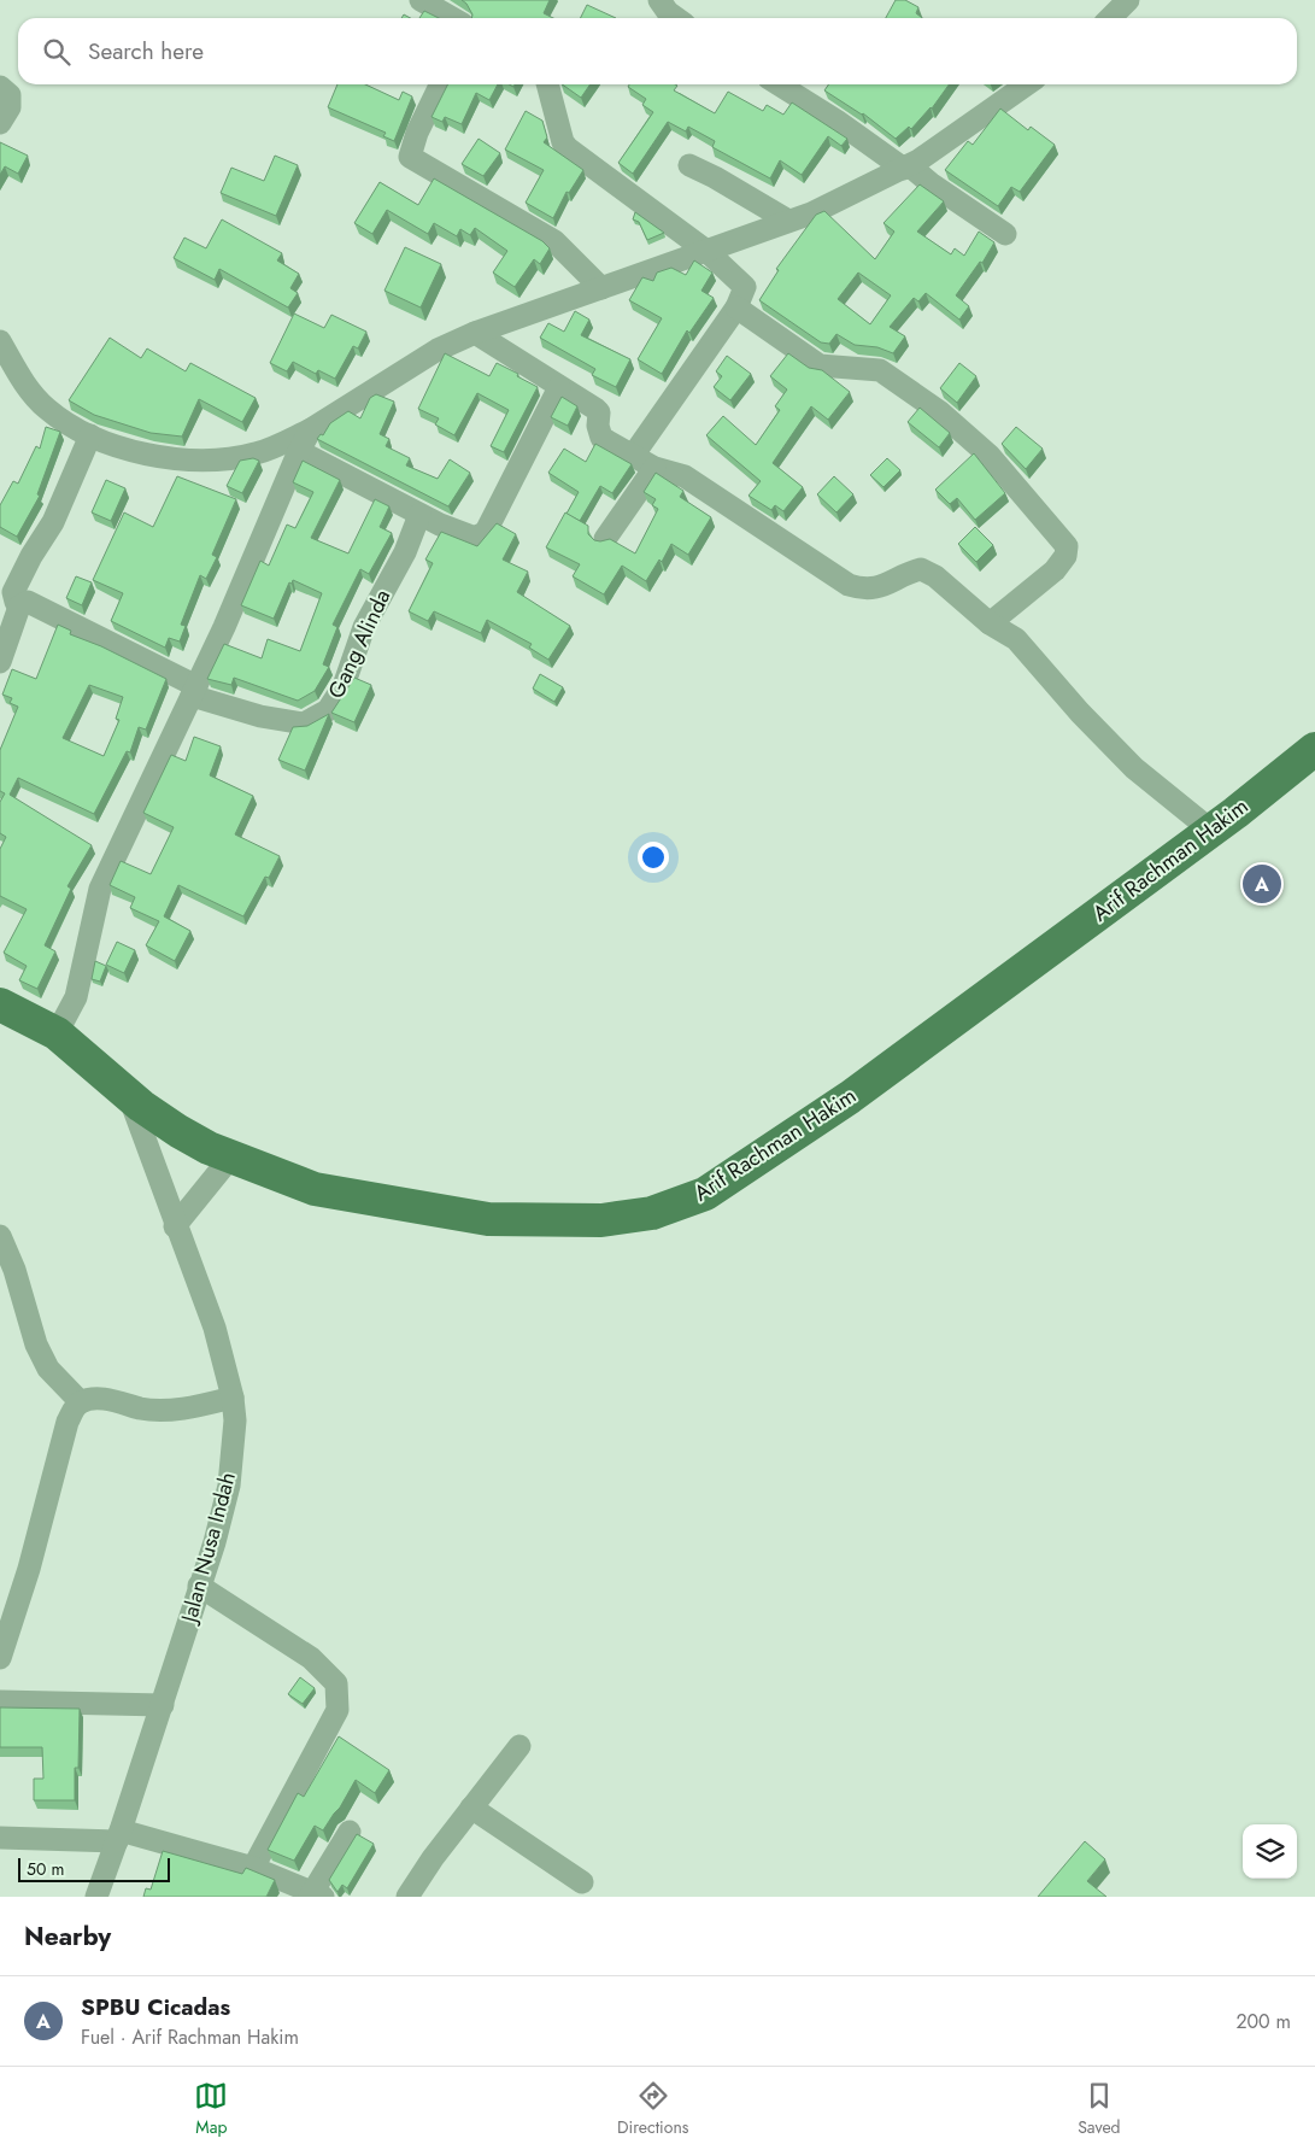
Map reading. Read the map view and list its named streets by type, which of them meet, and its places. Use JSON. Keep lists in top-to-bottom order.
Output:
{
  "streets": {
    "main road": ["Arif Rachman Hakim"],
    "street": ["Gang Alinda", "Jalan Nusa Indah"]
  },
  "crossings": [
    ["Arif Rachman Hakim", "Jalan Nusa Indah"]
  ],
  "scale_bar": "50 m",
  "page": {
    "search": "Search here",
    "pins": "A",
    "scale": "50 m",
    "heading": "Nearby",
    "list": [
      {
        "mark": "A",
        "name": "SPBU Cicadas",
        "note": "Fuel · Arif Rachman Hakim",
        "value": "200 m"
      }
    ],
    "nav": ["Map", "Directions", "Saved"]
  }
}
